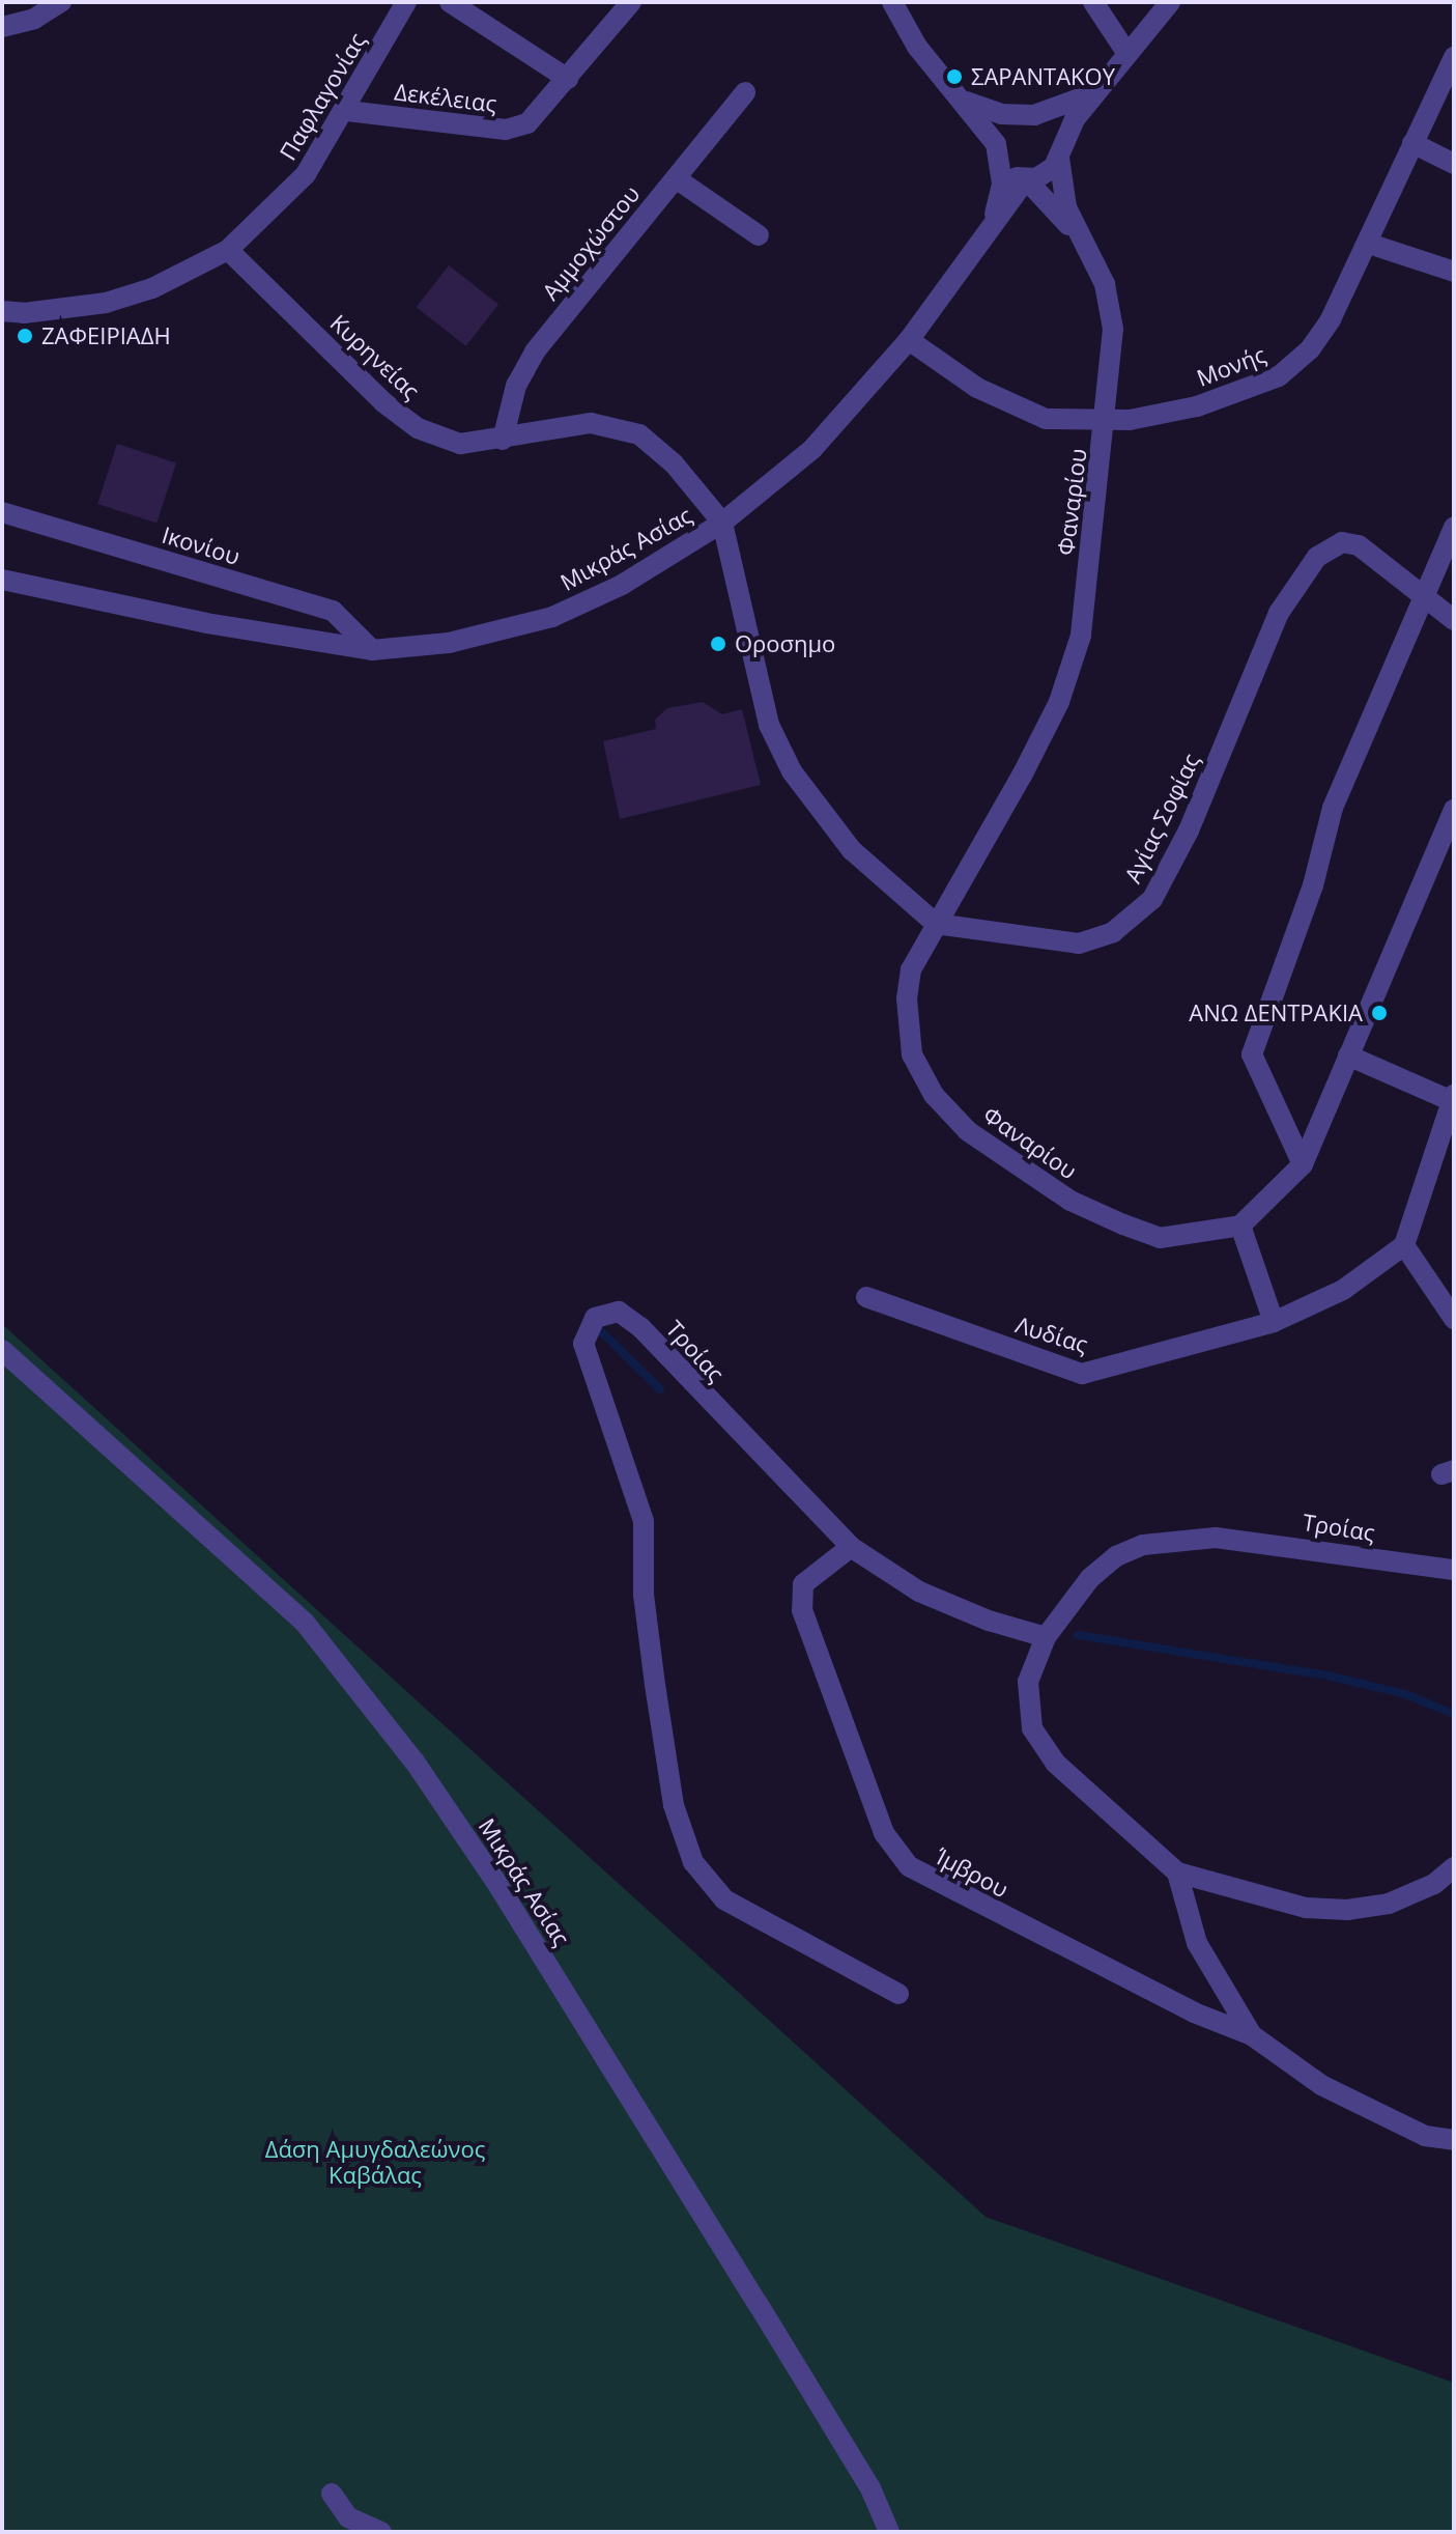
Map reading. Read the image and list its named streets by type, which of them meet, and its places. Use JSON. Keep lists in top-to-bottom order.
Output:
{
  "streets": {
    "street": [
      "Παφλαγονίας",
      "Δεκέλειας",
      "Αμμοχώστου",
      "Κυρηνείας",
      "Μονής",
      "Φαναρίου",
      "Ικονίου",
      "Μικράς Ασίας",
      "Αγίας Σοφίας",
      "Λυδίας",
      "Τροίας",
      "Ίμβρου"
    ]
  },
  "crossings": [
    ["Παφλαγονίας", "Δεκέλειας"],
    ["Παφλαγονίας", "Κυρηνείας"],
    ["Αμμοχώστου", "Κυρηνείας"],
    ["Κυρηνείας", "Μικράς Ασίας"],
    ["Μονής", "Φαναρίου"],
    ["Μονής", "Μικράς Ασίας"],
    ["Φαναρίου", "Αγίας Σοφίας"],
    ["Ικονίου", "Μικράς Ασίας"],
    ["Τροίας", "Ίμβρου"]
  ],
  "parks": ["Δάση Αμυγδαλεώνος Καβάλας"],
  "places": [
    "ΣΑΡΑΝΤΑΚΟΥ",
    "ΖΑΦΕΙΡΙΑΔΗ",
    "Οροσημο",
    "ΑΝΩ ΔΕΝΤΡΑΚΙΑ"
  ]
}
